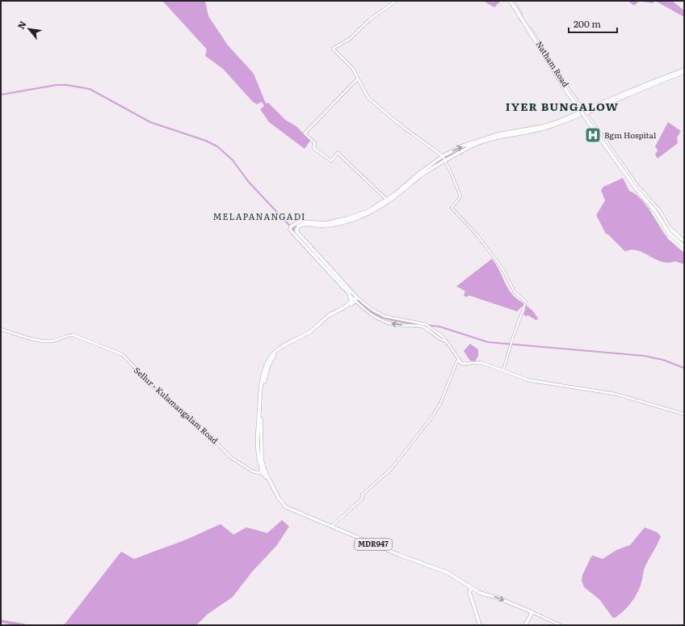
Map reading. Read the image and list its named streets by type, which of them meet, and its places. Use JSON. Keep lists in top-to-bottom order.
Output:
{
  "streets": {
    "main road": ["Natham Road", "Sellur - Kulamangalam Road", "MDR947"]
  },
  "crossings": [
    ["Sellur - Kulamangalam Road", "MDR947"]
  ],
  "districts": ["IYER BUNGALOW", "MELAPANANGADI"],
  "places": {
    "hospital": ["Bgm Hospital"]
  },
  "scale_bar": "200 m",
  "north": "top left"
}
